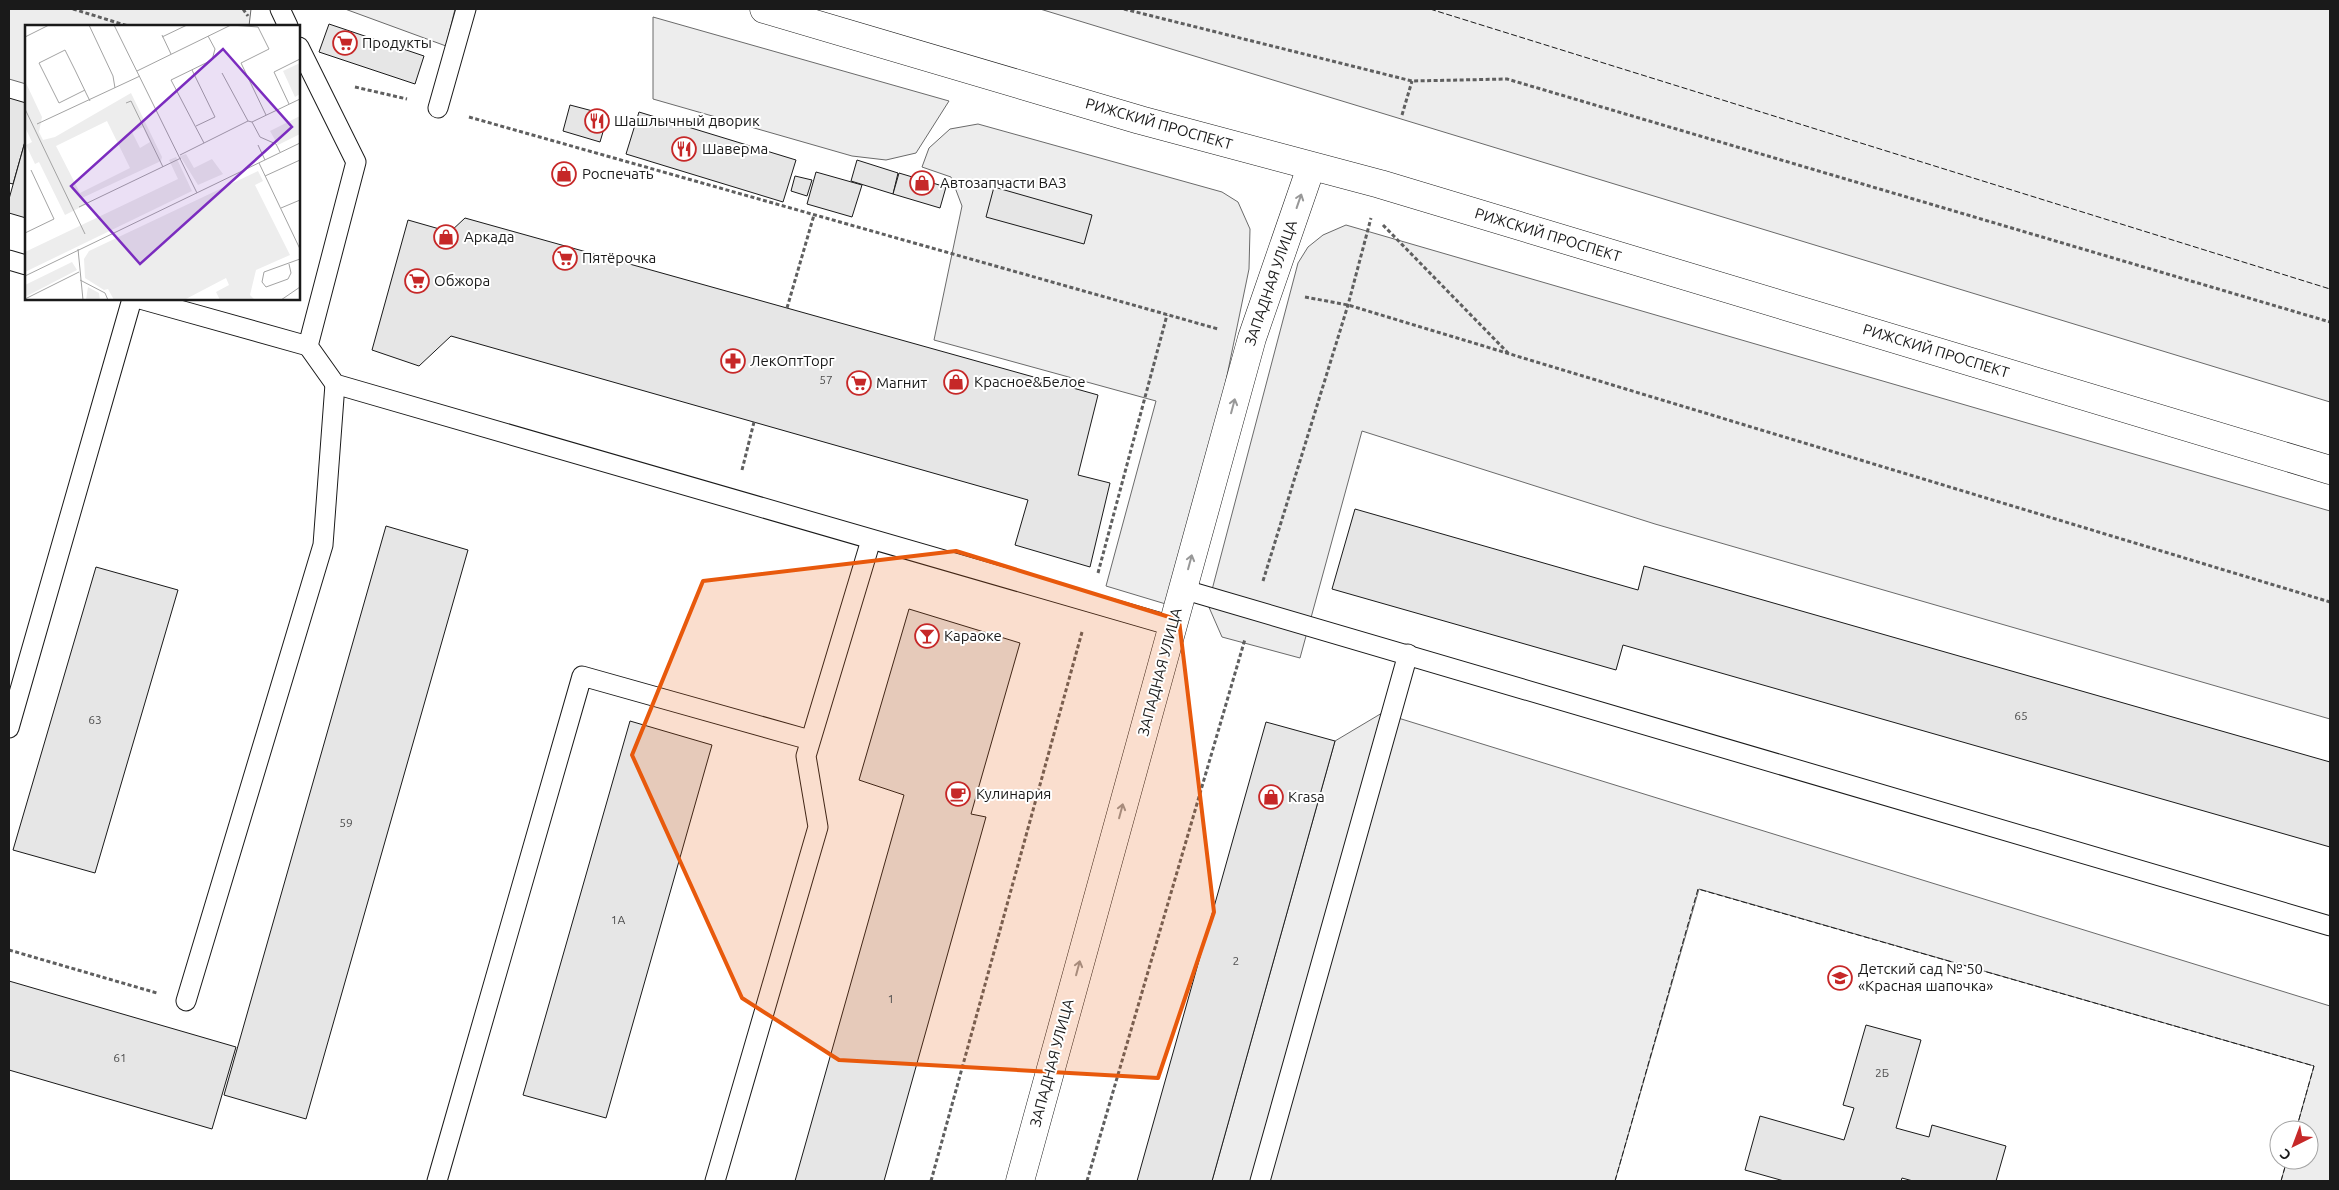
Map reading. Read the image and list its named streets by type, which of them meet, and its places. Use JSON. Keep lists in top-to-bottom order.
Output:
{
  "streets": {
    "main road": ["РИЖСКИЙ ПРОСПЕКТ", "ЗАПАДНАЯ УЛИЦА"]
  },
  "crossings": [
    ["РИЖСКИЙ ПРОСПЕКТ", "ЗАПАДНАЯ УЛИЦА"]
  ],
  "one_way": ["ЗАПАДНАЯ УЛИЦА"],
  "places": {
    "supermarket": [
      "Продукты",
      "Пятёрочка",
      "Обжора",
      "Магнит"
    ],
    "restaurant": ["Шашлычный дворик", "Шаверма"],
    "shop": [
      "Роспечать",
      "Автозапчасти ВАЗ",
      "Аркада",
      "Красное&Белое",
      "Krasa"
    ],
    "pharmacy": ["ЛекОптТорг"],
    "bar": ["Караоке"],
    "cafe": ["Кулинария"],
    "school or university": ["Детский сад № 50 «Красная шапочка»"]
  },
  "house_numbers": [
    "57",
    "65",
    "63",
    "59",
    "1А",
    "2",
    "1",
    "61",
    "2Б"
  ],
  "north": "bottom left"
}
